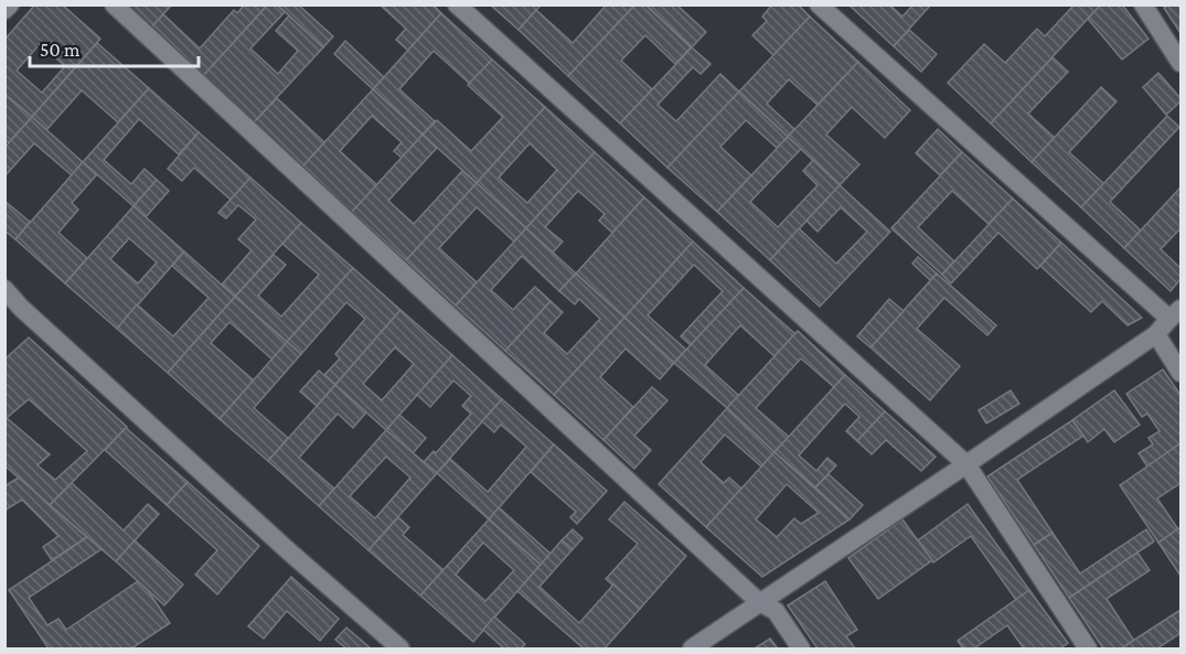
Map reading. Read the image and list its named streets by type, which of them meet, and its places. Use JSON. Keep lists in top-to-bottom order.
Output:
{
  "scale_bar": "50 m"
}
